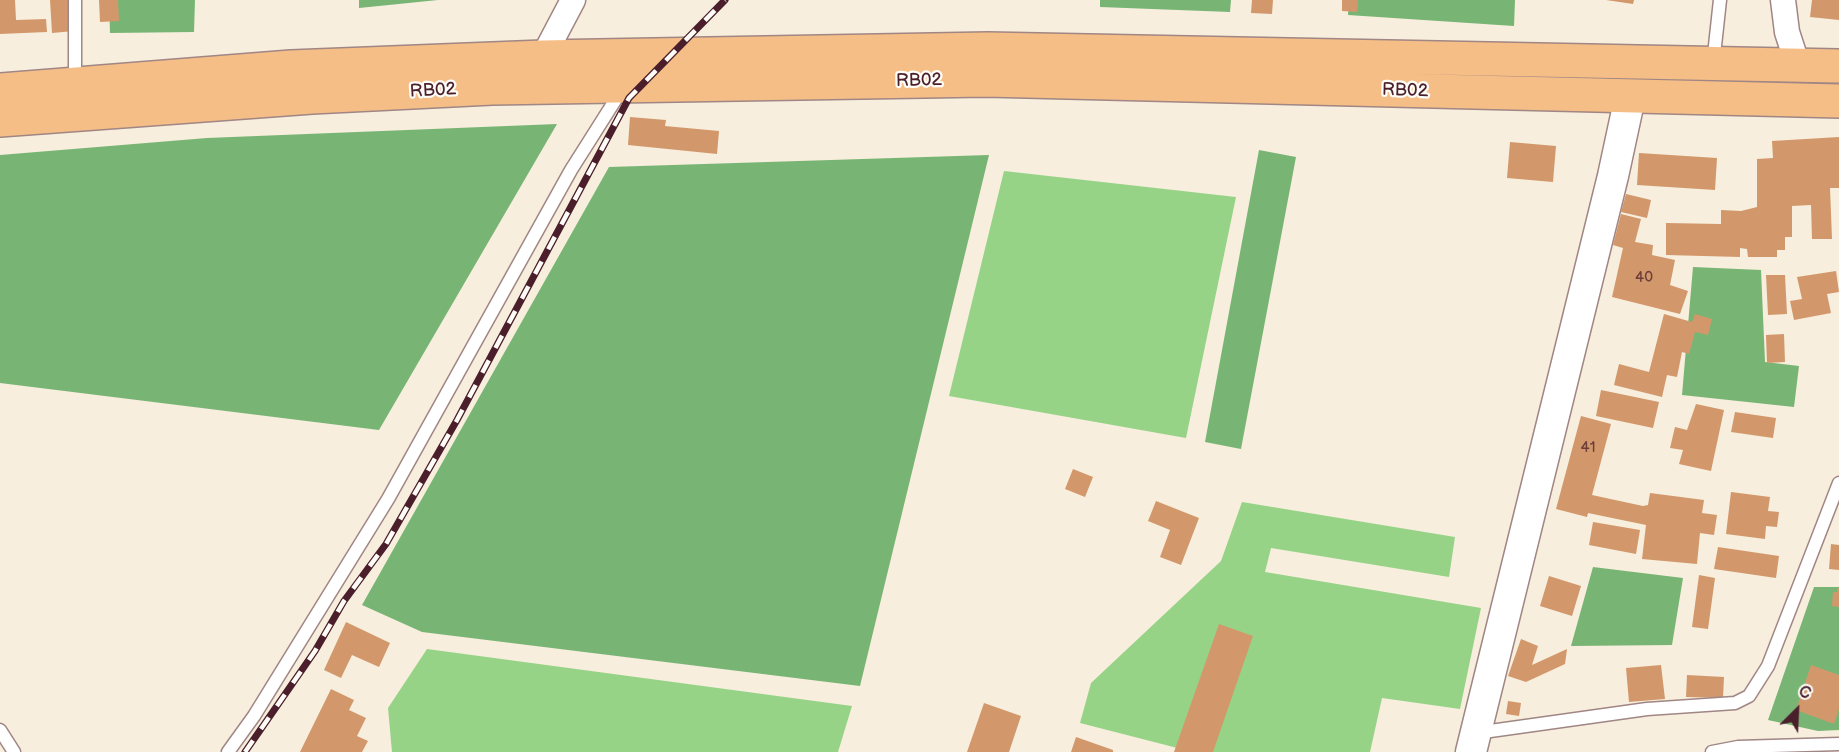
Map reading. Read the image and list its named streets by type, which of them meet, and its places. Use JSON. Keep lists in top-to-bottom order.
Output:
{
  "streets": {
    "highway": ["RB02"]
  },
  "house_numbers": ["40", "41"],
  "north": "top right"
}
